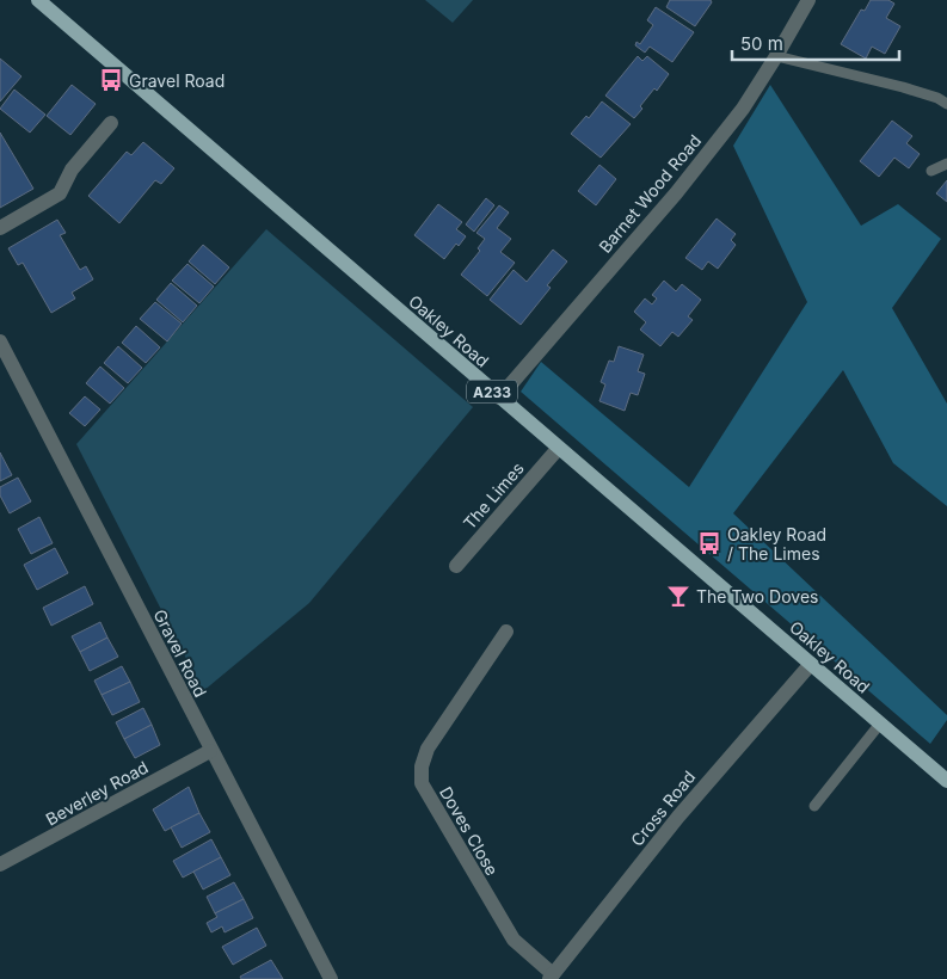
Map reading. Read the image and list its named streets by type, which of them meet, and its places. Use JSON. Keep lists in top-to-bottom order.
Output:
{
  "streets": {
    "main road": ["Oakley Road", "A233"],
    "street": [
      "Barnet Wood Road",
      "The Limes",
      "Gravel Road",
      "Beverley Road",
      "Cross Road",
      "Doves Close"
    ]
  },
  "crossings": [
    ["Barnet Wood Road", "Oakley Road"],
    ["Oakley Road", "The Limes"],
    ["Oakley Road", "Cross Road"],
    ["Gravel Road", "Beverley Road"],
    ["Cross Road", "Doves Close"]
  ],
  "places": {
    "bus stop": ["Gravel Road", "Oakley Road / The Limes"],
    "bar": ["The Two Doves"]
  },
  "scale_bar": "50 m"
}
